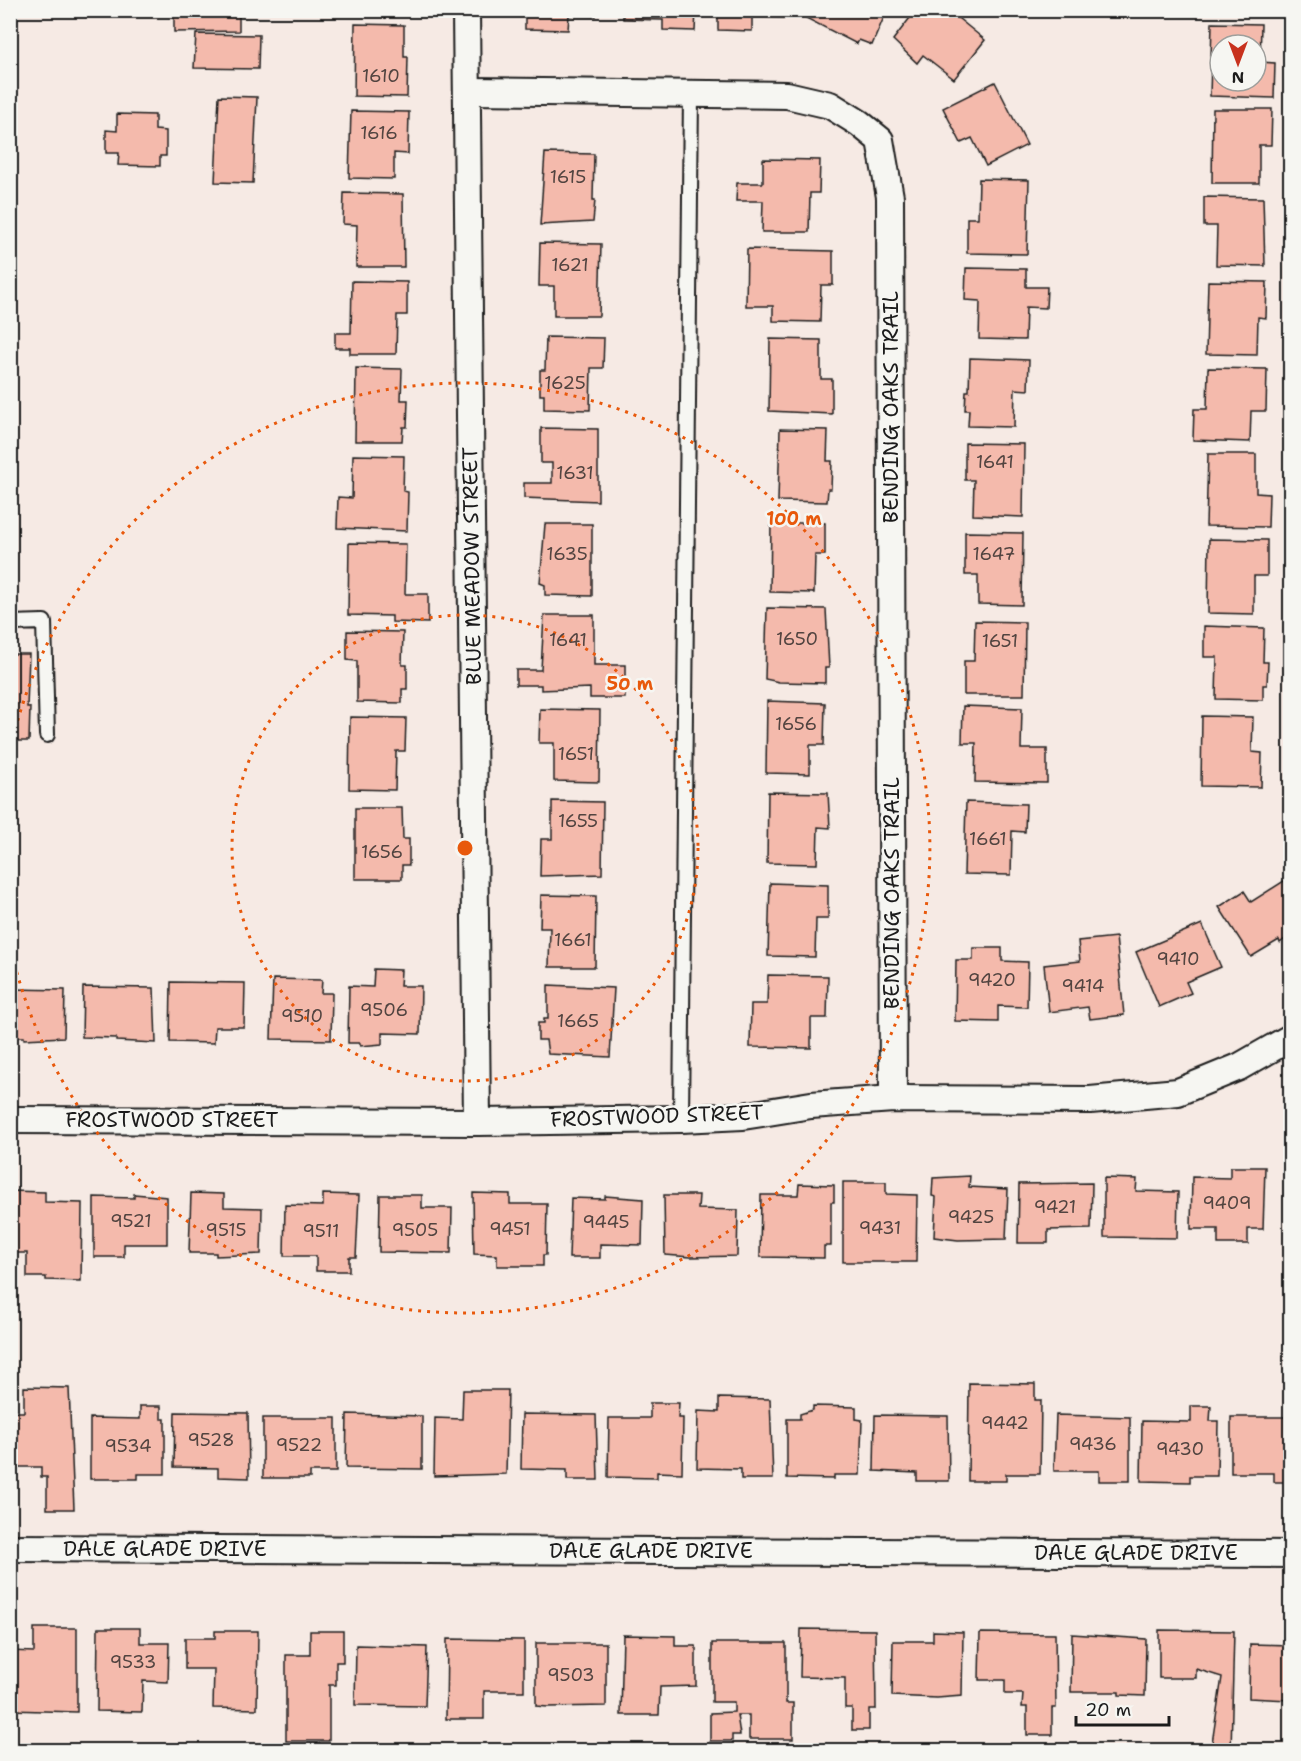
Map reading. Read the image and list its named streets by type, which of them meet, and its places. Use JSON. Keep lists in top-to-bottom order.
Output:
{
  "streets": {
    "street": [
      "BENDING OAKS TRAIL",
      "BLUE MEADOW STREET",
      "FROSTWOOD STREET",
      "DALE GLADE DRIVE"
    ]
  },
  "crossings": [
    ["BENDING OAKS TRAIL", "BLUE MEADOW STREET"],
    ["BENDING OAKS TRAIL", "FROSTWOOD STREET"],
    ["BLUE MEADOW STREET", "FROSTWOOD STREET"]
  ],
  "house_numbers": [
    "1610",
    "1616",
    "1615",
    "1621",
    "1625",
    "1641",
    "1631",
    "1635",
    "1647",
    "1650",
    "1641",
    "1651",
    "1656",
    "1651",
    "1655",
    "1661",
    "1656",
    "1661",
    "9410",
    "9420",
    "9414",
    "9506",
    "9510",
    "1665",
    "9409",
    "9421",
    "9425",
    "9521",
    "9445",
    "9431",
    "9451",
    "9515",
    "9505",
    "9511",
    "9442",
    "9528",
    "9436",
    "9522",
    "9534",
    "9430",
    "9533",
    "9503"
  ],
  "scale_bar": "20 m",
  "north": "bottom",
  "rings": ["100 m", "50 m"]
}
